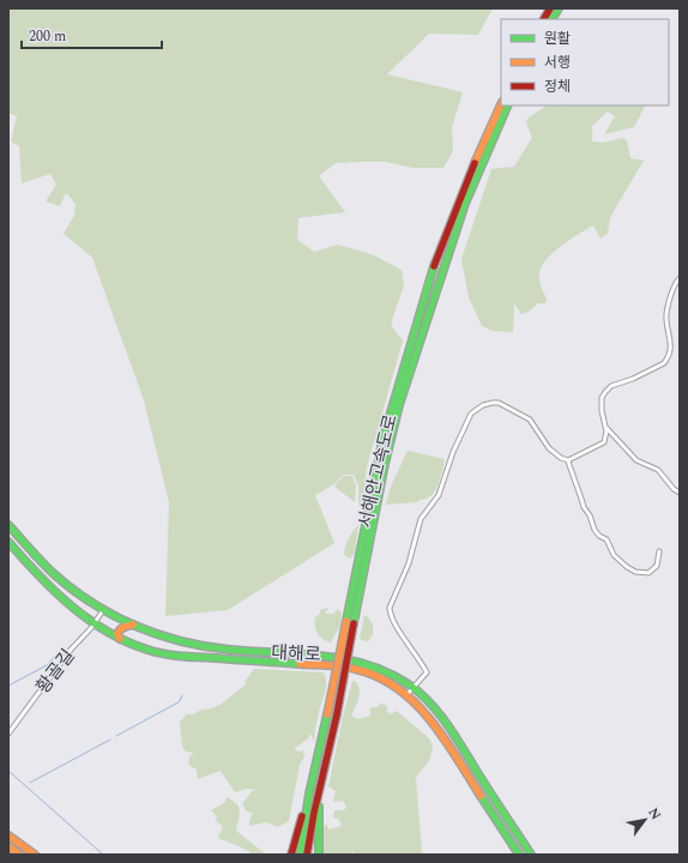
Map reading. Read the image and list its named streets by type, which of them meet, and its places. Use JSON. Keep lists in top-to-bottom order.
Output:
{
  "streets": {
    "highway": ["서해안고속도로", "대해로"],
    "street": ["황골길"]
  },
  "crossings": [
    ["대해로", "황골길"]
  ],
  "legend": ["원활", "서행", "정체"],
  "scale_bar": "200 m",
  "north": "top right"
}
